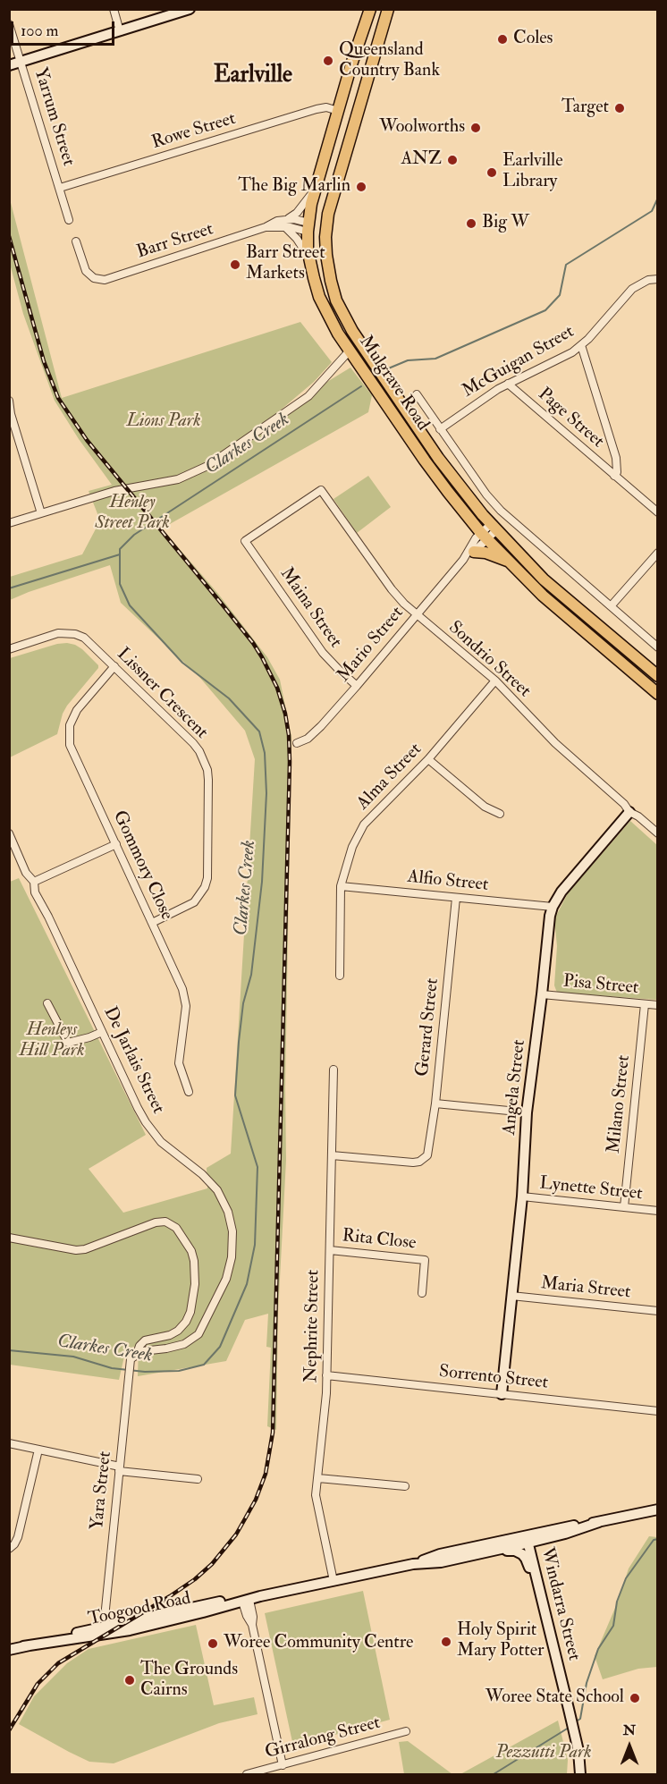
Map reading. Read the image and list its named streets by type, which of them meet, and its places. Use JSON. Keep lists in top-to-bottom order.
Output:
{
  "streets": {
    "main road": ["Mulgrave Road"],
    "street": [
      "Yarrum Street",
      "Rowe Street",
      "Barr Street",
      "McGuigan Street",
      "Page Street",
      "Maina Street",
      "Mario Street",
      "Sondrio Street",
      "Lissner Crescent",
      "Alma Street",
      "Gommory Close",
      "Alfio Street",
      "Pisa Street",
      "Gerard Street",
      "De Jarlais Street",
      "Angela Street",
      "Milano Street",
      "Lynette Street",
      "Rita Close",
      "Maria Street",
      "Nephrite Street",
      "Sorrento Street",
      "Yara Street",
      "Windarra Street",
      "Toogood Road",
      "Girralong Street"
    ]
  },
  "crossings": [
    ["Yarrum Street", "Rowe Street"],
    ["Rowe Street", "Mulgrave Road"],
    ["Barr Street", "Mulgrave Road"],
    ["McGuigan Street", "Mulgrave Road"],
    ["McGuigan Street", "Page Street"],
    ["Mulgrave Road", "Mario Street"],
    ["Maina Street", "Mario Street"],
    ["Maina Street", "Sondrio Street"],
    ["Mario Street", "Sondrio Street"],
    ["Sondrio Street", "Alma Street"],
    ["Sondrio Street", "Angela Street"],
    ["Lissner Crescent", "Gommory Close"],
    ["Alma Street", "Alfio Street"],
    ["Alfio Street", "Gerard Street"],
    ["Alfio Street", "Angela Street"],
    ["Pisa Street", "Angela Street"],
    ["Pisa Street", "Milano Street"],
    ["Gerard Street", "Nephrite Street"],
    ["De Jarlais Street", "Yara Street"],
    ["Angela Street", "Lynette Street"],
    ["Angela Street", "Maria Street"],
    ["Angela Street", "Sorrento Street"],
    ["Milano Street", "Lynette Street"],
    ["Rita Close", "Nephrite Street"],
    ["Nephrite Street", "Sorrento Street"],
    ["Nephrite Street", "Toogood Road"],
    ["Yara Street", "Toogood Road"],
    ["Windarra Street", "Toogood Road"]
  ],
  "districts": ["Earlville"],
  "water": ["Clarkes Creek"],
  "parks": [
    "Lions Park",
    "Henley Street Park",
    "Henleys Hill Park",
    "Pezzutti Park"
  ],
  "places": [
    "Coles",
    "Queensland Country Bank",
    "Target",
    "Woolworths",
    "ANZ",
    "Earlville Library",
    "The Big Marlin",
    "Big W",
    "Barr Street Markets",
    "Holy Spirit Mary Potter",
    "Woree Community Centre",
    "The Grounds Cairns",
    "Woree State School"
  ],
  "scale_bar": "100 m",
  "north": "top"
}
